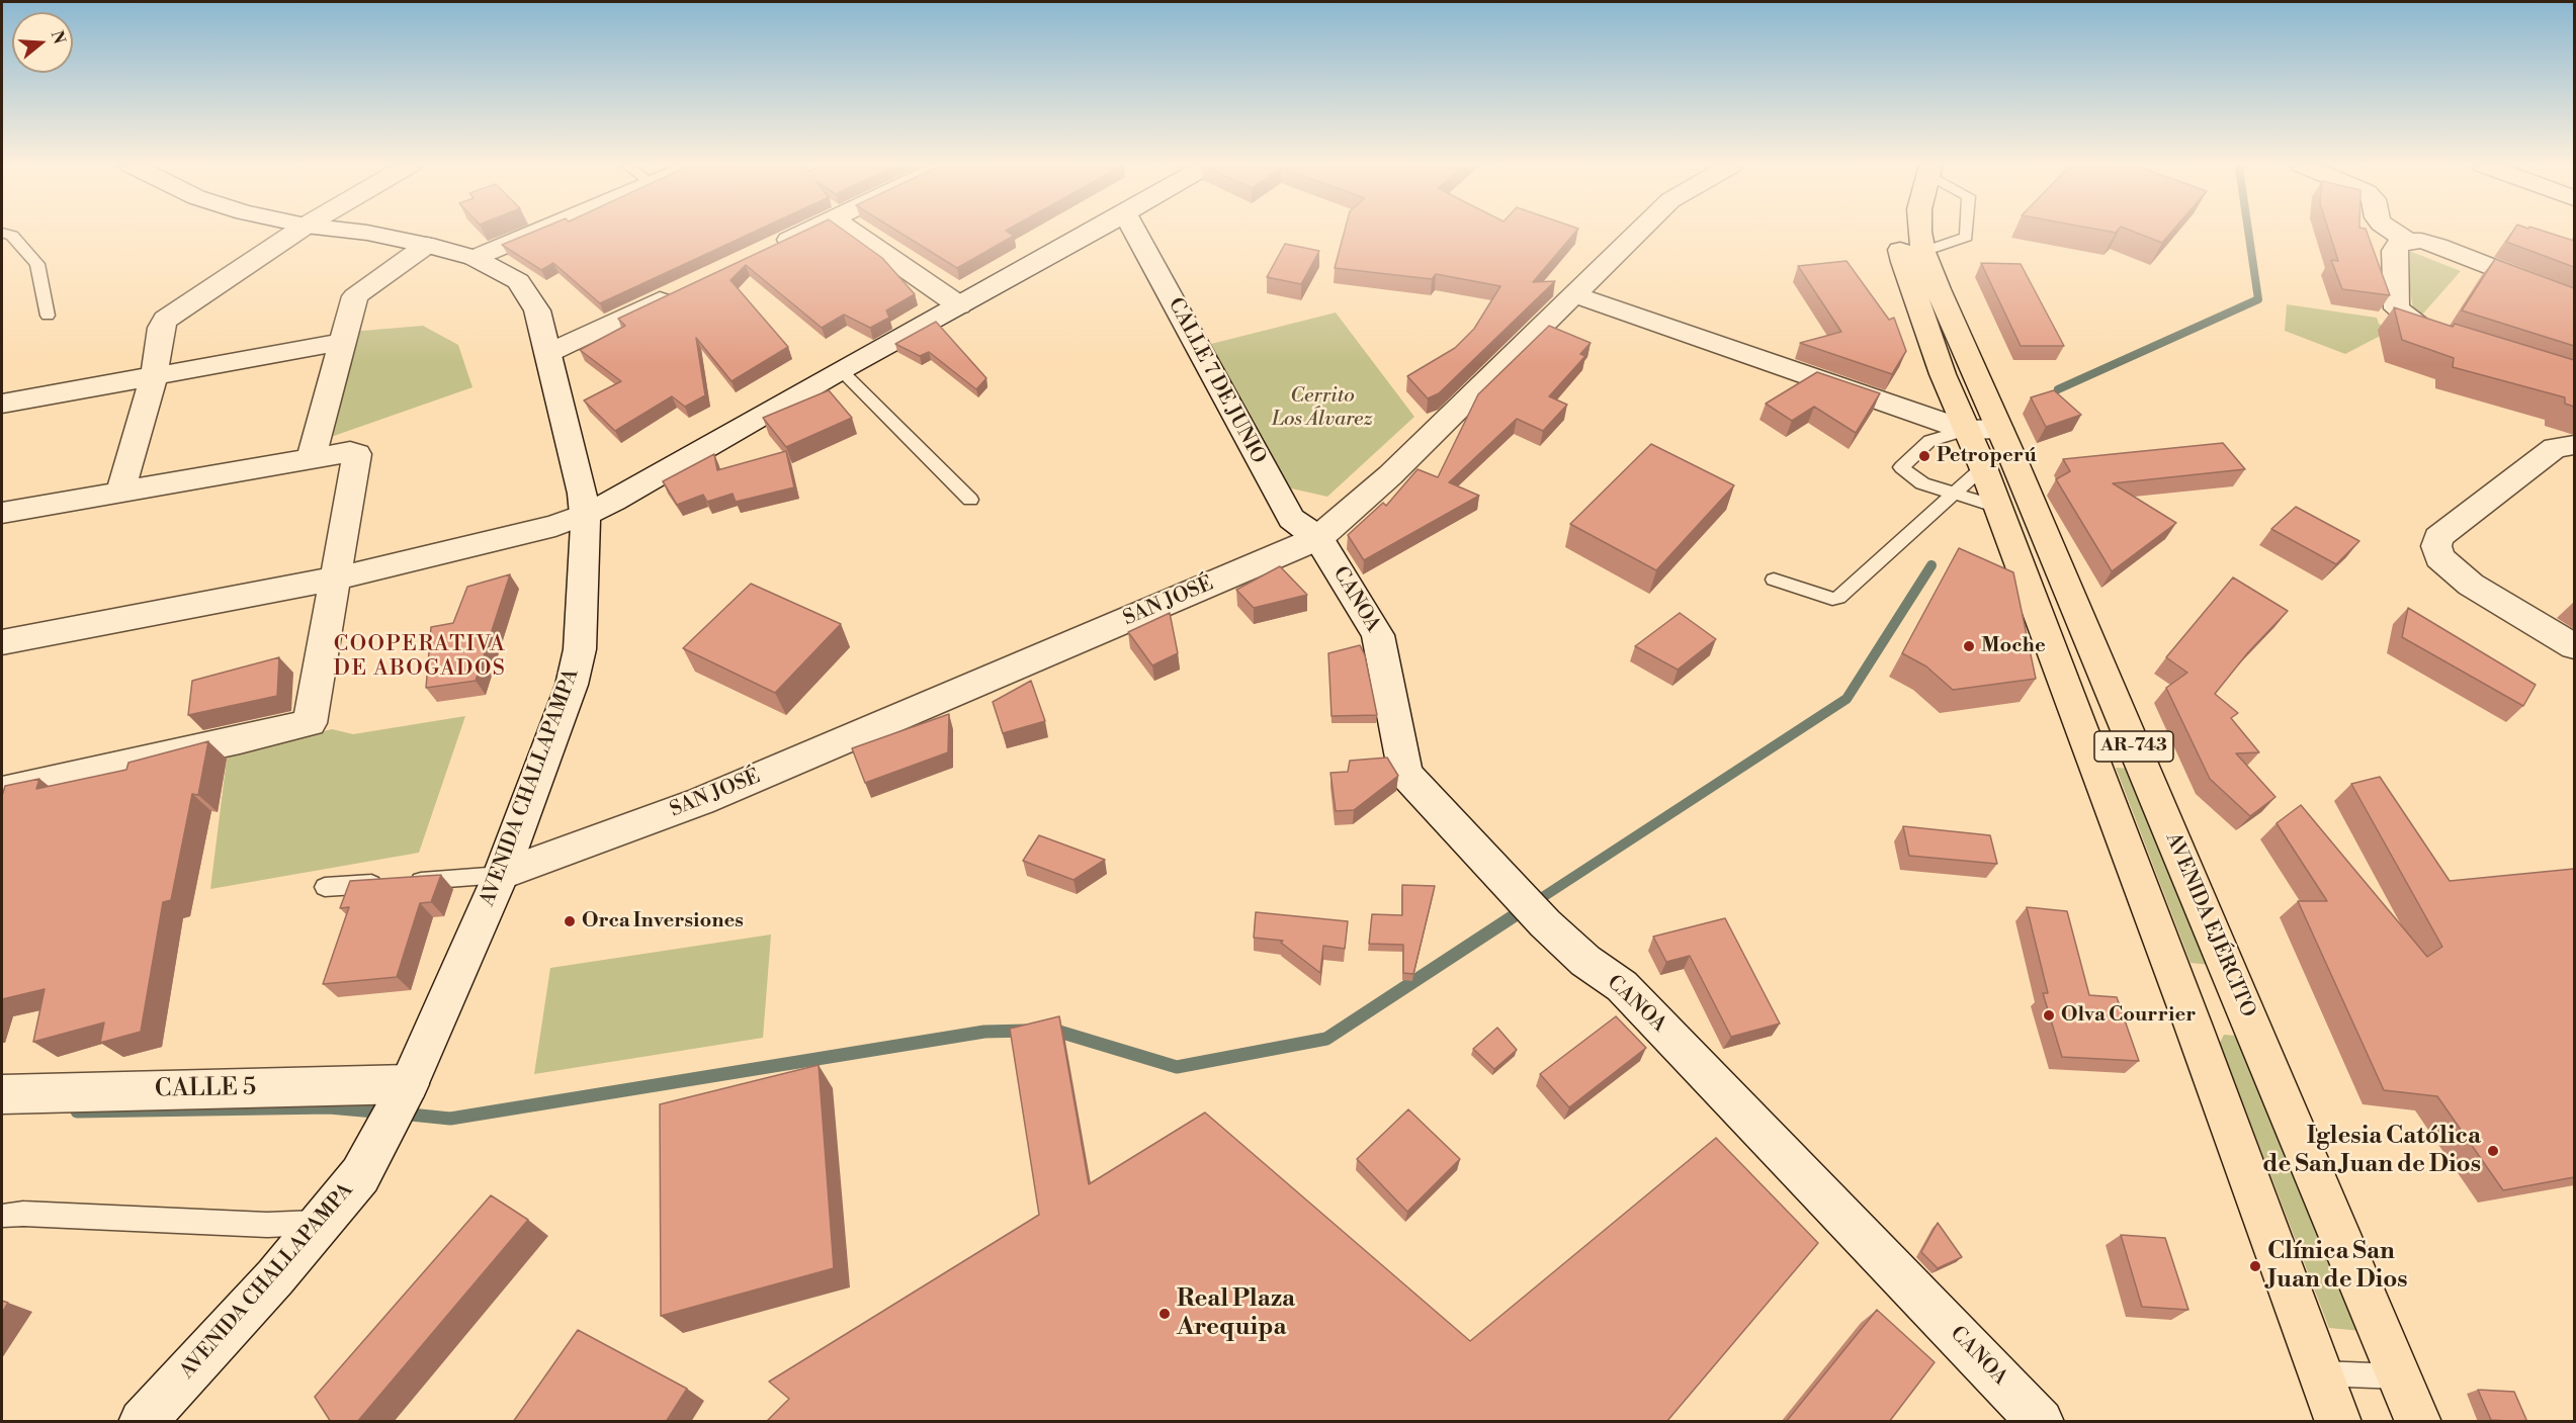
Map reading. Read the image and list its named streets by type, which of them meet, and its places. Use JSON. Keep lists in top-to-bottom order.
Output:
{
  "streets": {
    "main road": ["AR-743", "AVENIDA EJÉRCITO"],
    "street": [
      "CALLE 7 DE JUNIO",
      "CANOA",
      "SAN JOSÉ",
      "AVENIDA CHALLAPAMPA",
      "CALLE 5"
    ]
  },
  "crossings": [
    ["CALLE 7 DE JUNIO", "CANOA"],
    ["CALLE 7 DE JUNIO", "SAN JOSÉ"],
    ["CANOA", "SAN JOSÉ"],
    ["SAN JOSÉ", "AVENIDA CHALLAPAMPA"],
    ["AR-743", "AVENIDA EJÉRCITO"],
    ["AVENIDA CHALLAPAMPA", "CALLE 5"]
  ],
  "districts": ["COOPERATIVA DE ABOGADOS"],
  "parks": ["Cerrito Los Álvarez"],
  "places": [
    "Petroperú",
    "Moche",
    "Orca Inversiones",
    "Olva Courrier",
    "Iglesia Católica de San Juan de Dios",
    "Clínica San Juan de Dios",
    "Real Plaza Arequipa"
  ],
  "north": "right"
}
